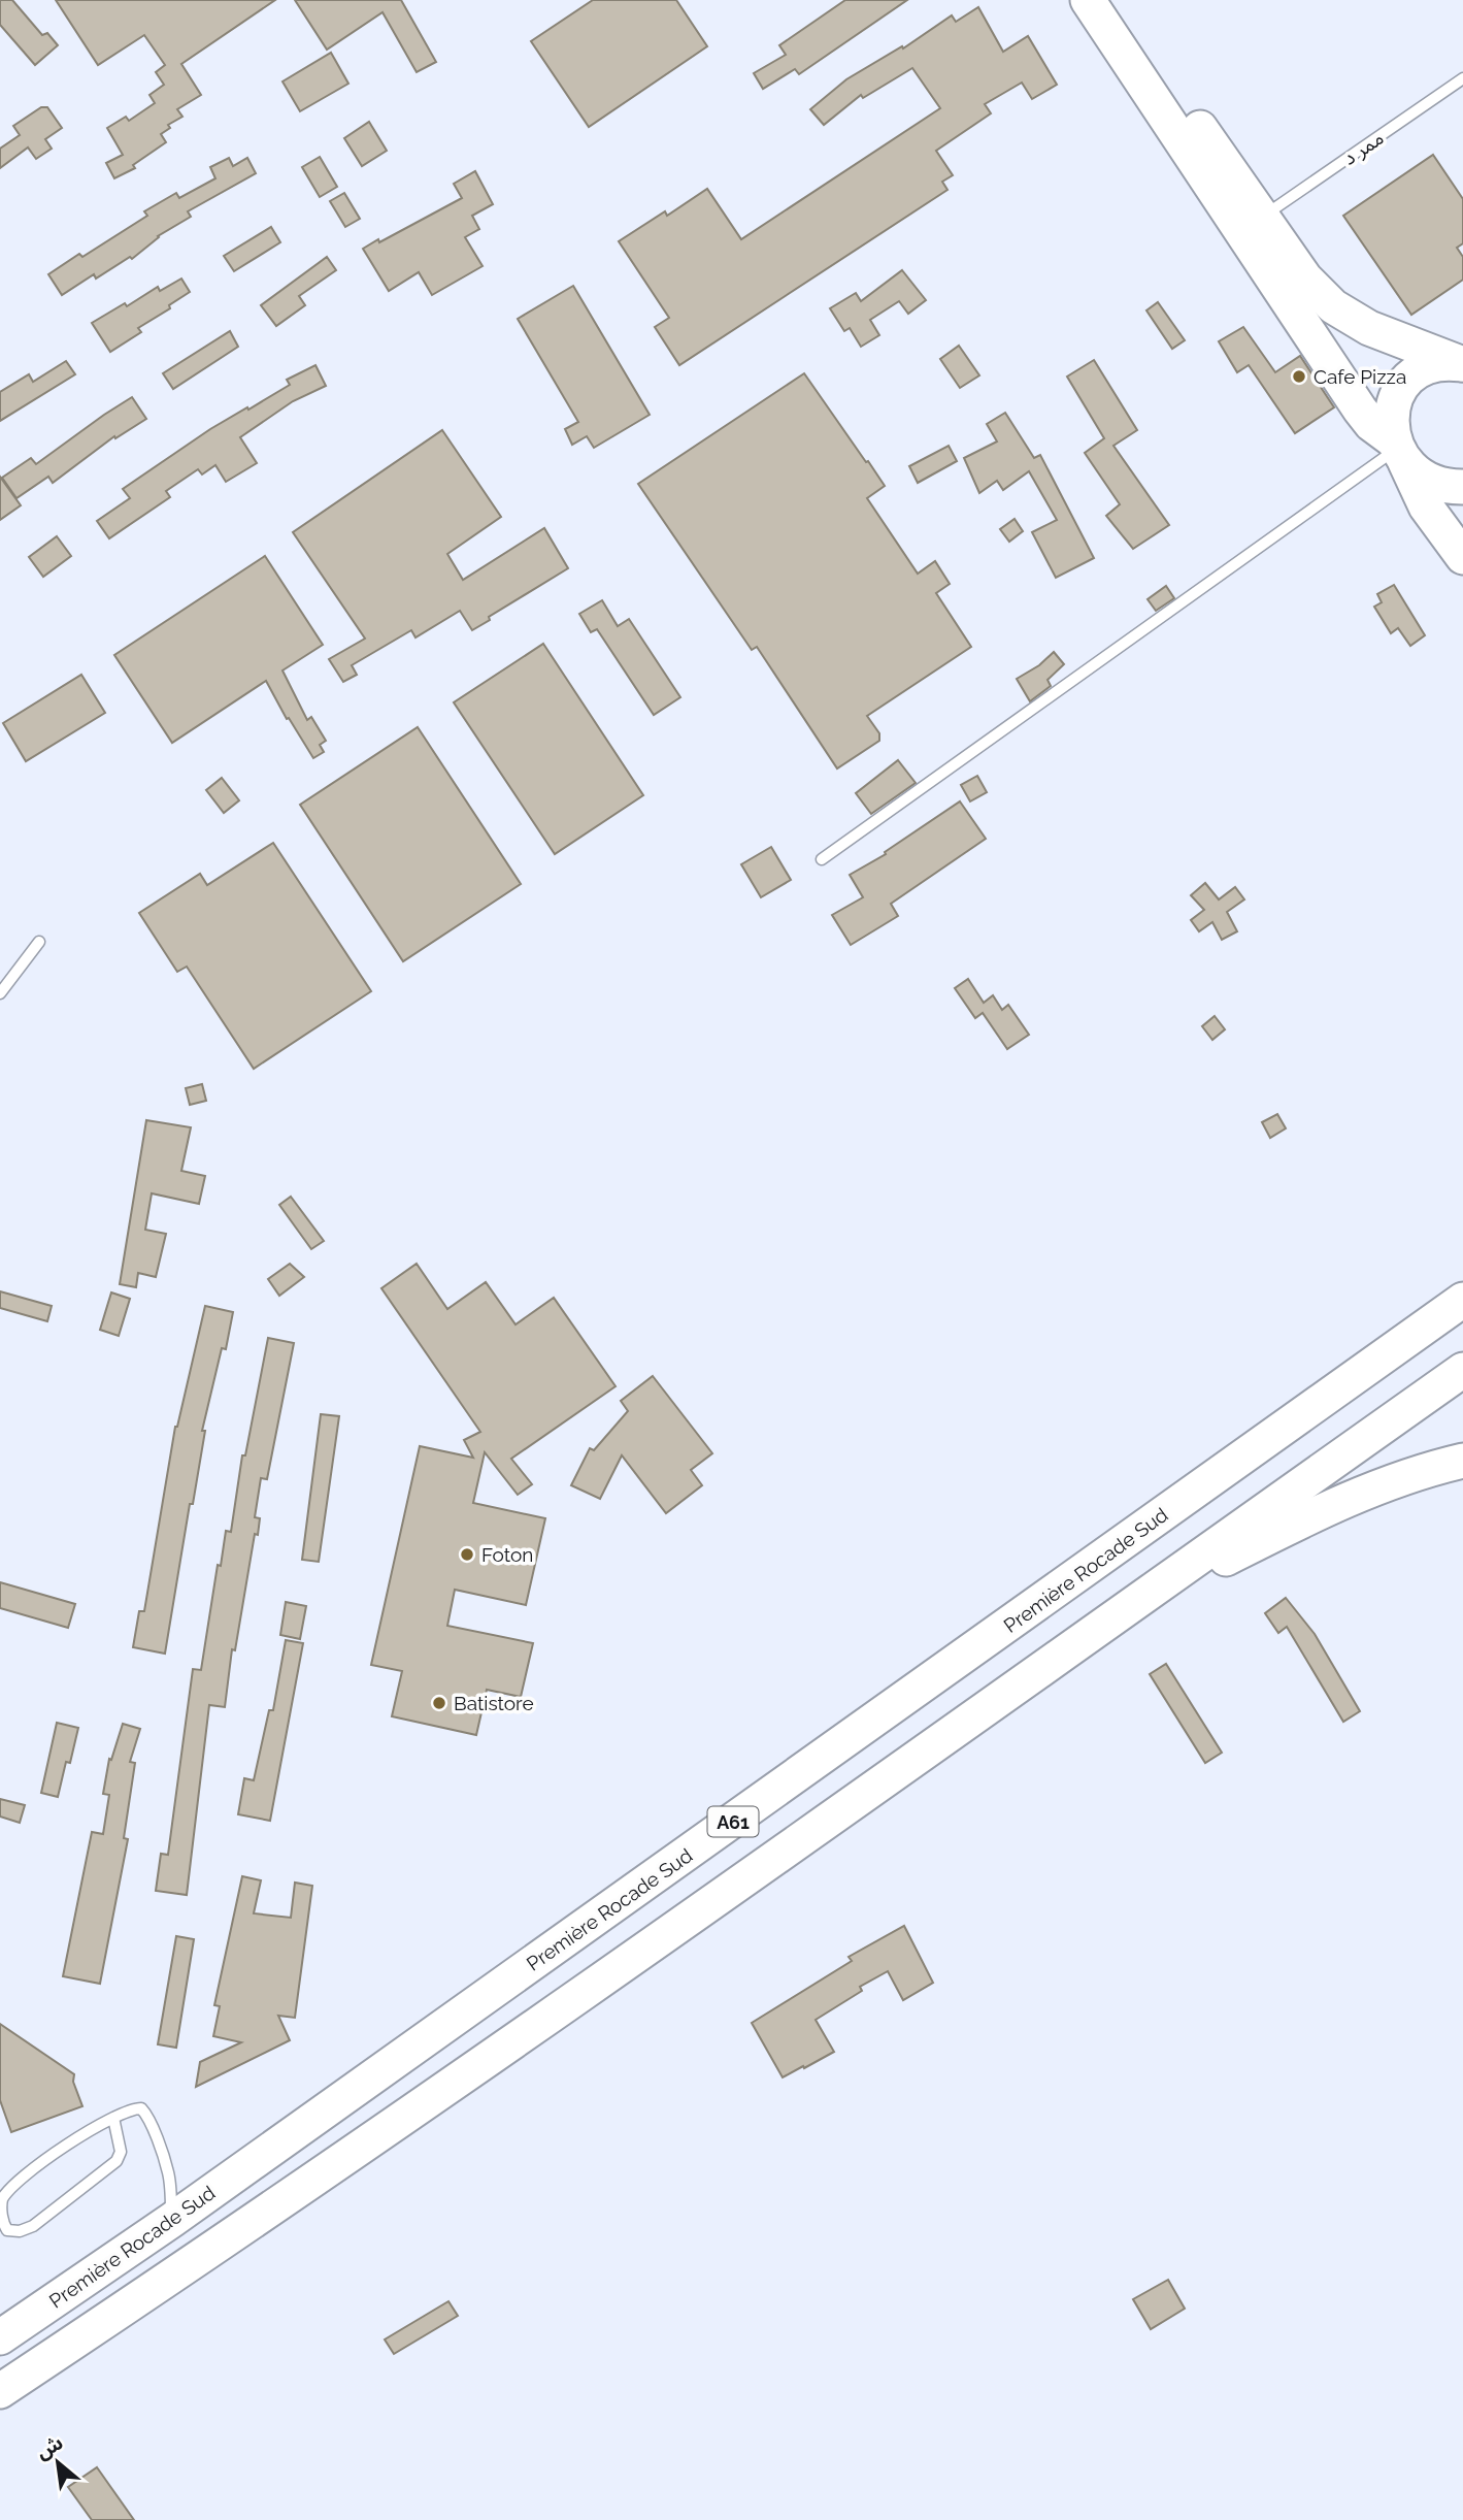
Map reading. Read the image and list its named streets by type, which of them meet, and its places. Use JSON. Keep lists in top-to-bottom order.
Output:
{
  "streets": {
    "highway": ["Première Rocade Sud", "A61"],
    "lane": ["ممر د"]
  },
  "places": ["Cafe Pizza", "Foton", "Batistore"],
  "north": "top left"
}
